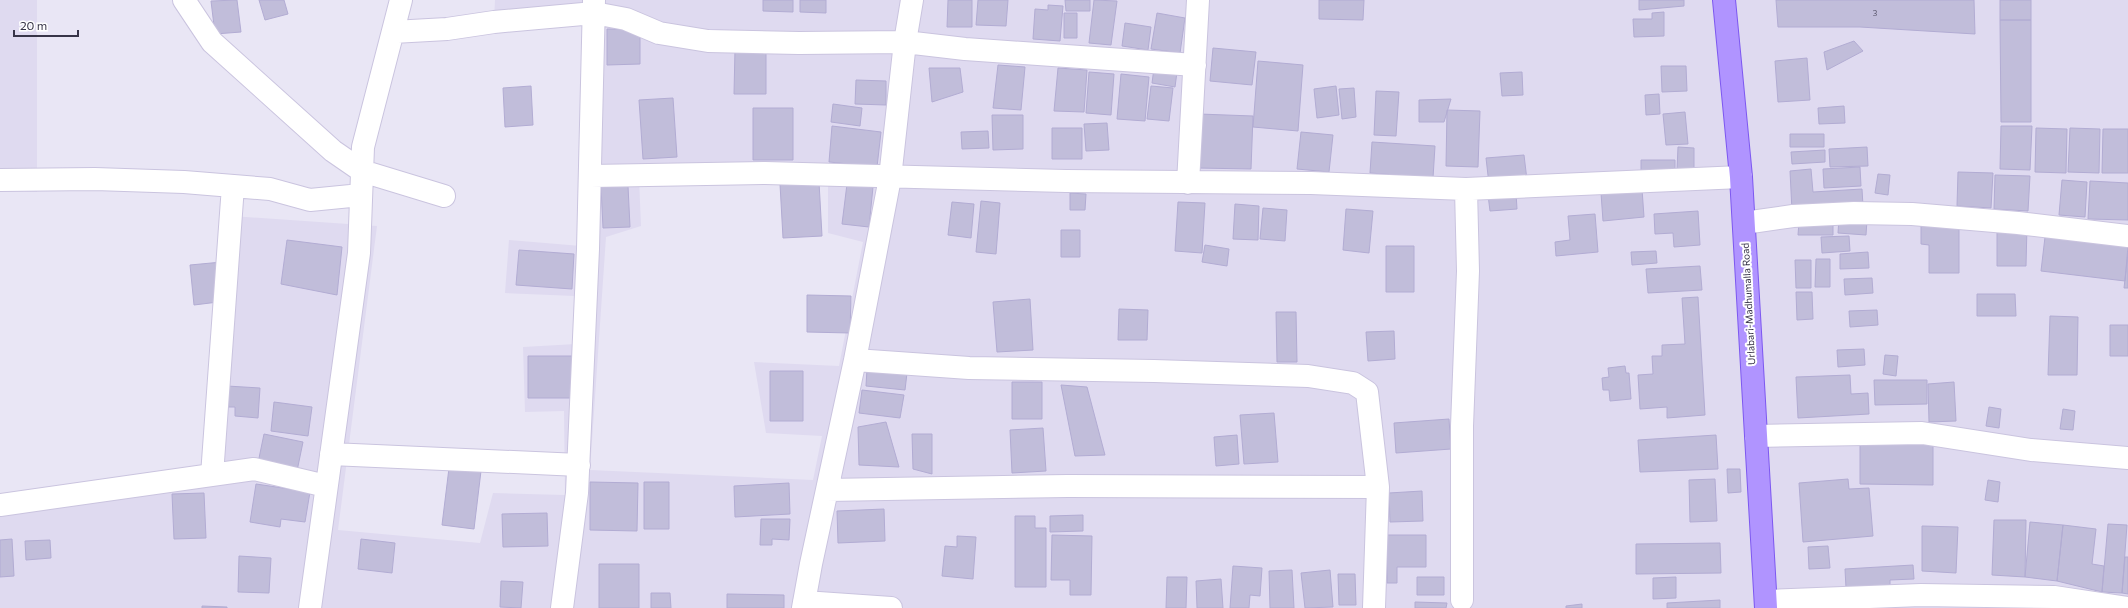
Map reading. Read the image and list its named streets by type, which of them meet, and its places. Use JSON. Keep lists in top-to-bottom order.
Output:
{
  "streets": {
    "main road": ["Urlabari-Madhumalla Road"]
  },
  "house_numbers": ["3"],
  "scale_bar": "20 m"
}
